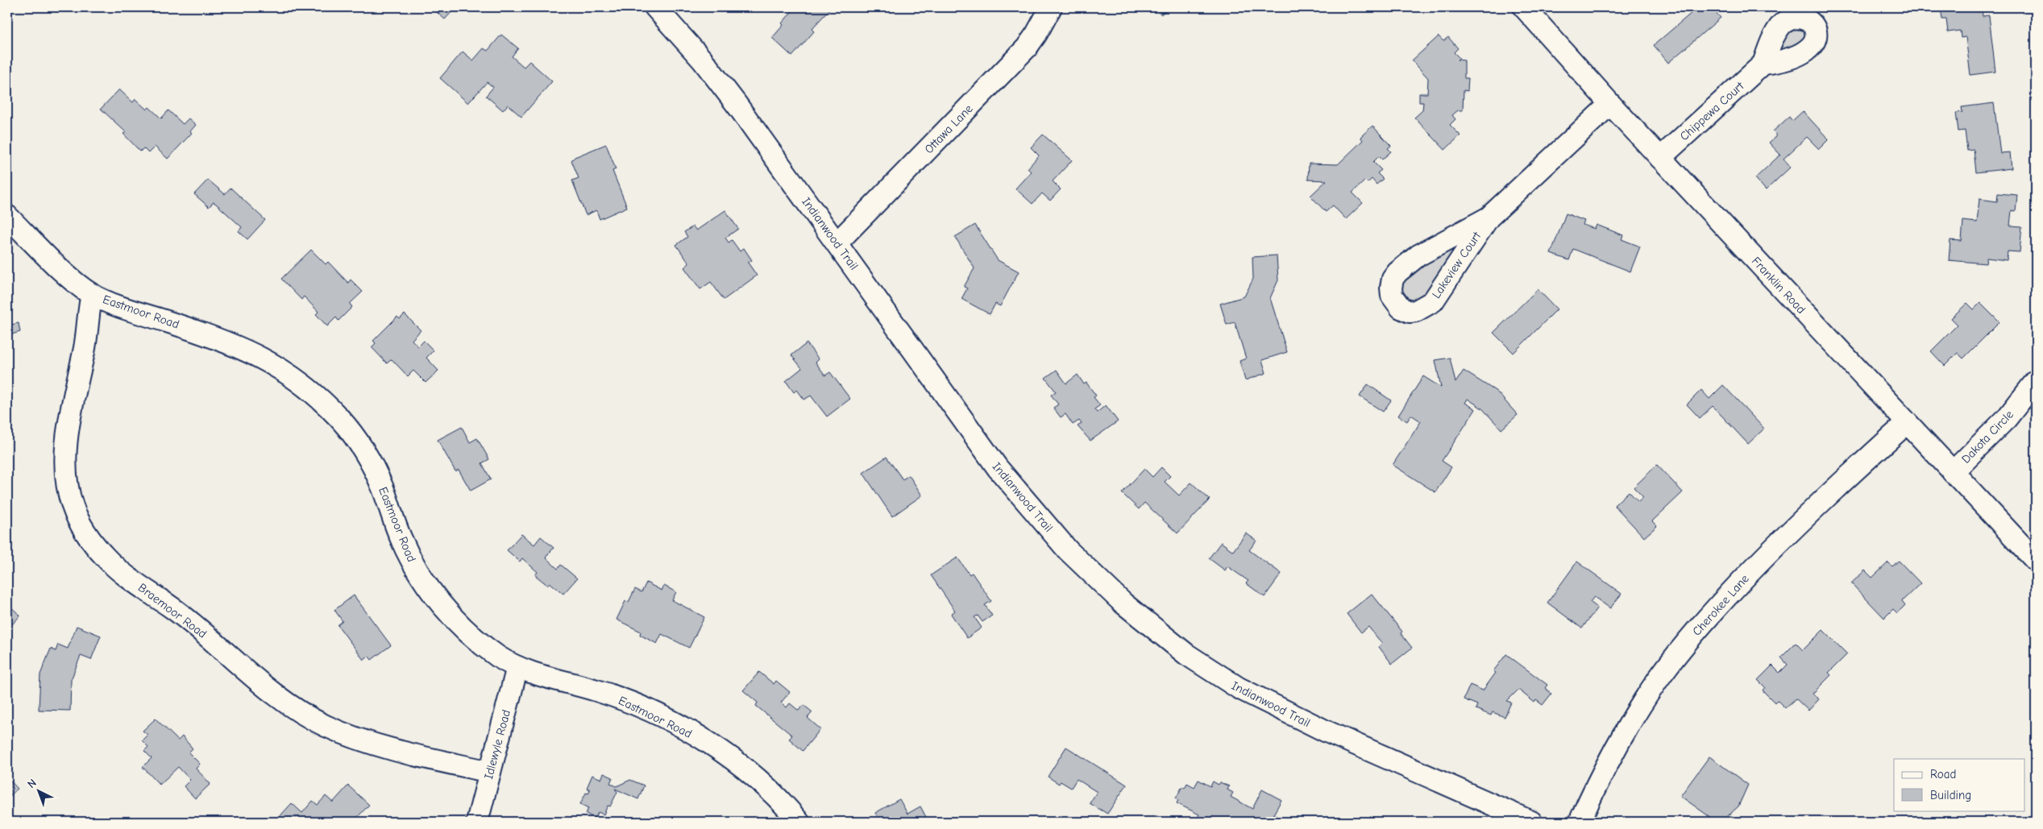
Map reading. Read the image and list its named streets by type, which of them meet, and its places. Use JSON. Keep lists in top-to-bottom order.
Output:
{
  "streets": {
    "street": [
      "Chippewa Court",
      "Ottawa Lane",
      "Indianwood Trail",
      "Lakeview Court",
      "Franklin Road",
      "Eastmoor Road",
      "Dakota Circle",
      "Cherokee Lane",
      "Braemoor Road",
      "Idlewyle Road"
    ]
  },
  "crossings": [
    ["Chippewa Court", "Franklin Road"],
    ["Ottawa Lane", "Indianwood Trail"],
    ["Lakeview Court", "Franklin Road"],
    ["Franklin Road", "Dakota Circle"],
    ["Franklin Road", "Cherokee Lane"],
    ["Eastmoor Road", "Braemoor Road"],
    ["Eastmoor Road", "Idlewyle Road"],
    ["Braemoor Road", "Idlewyle Road"]
  ],
  "legend": ["Road", "Building"],
  "north": "top left"
}
